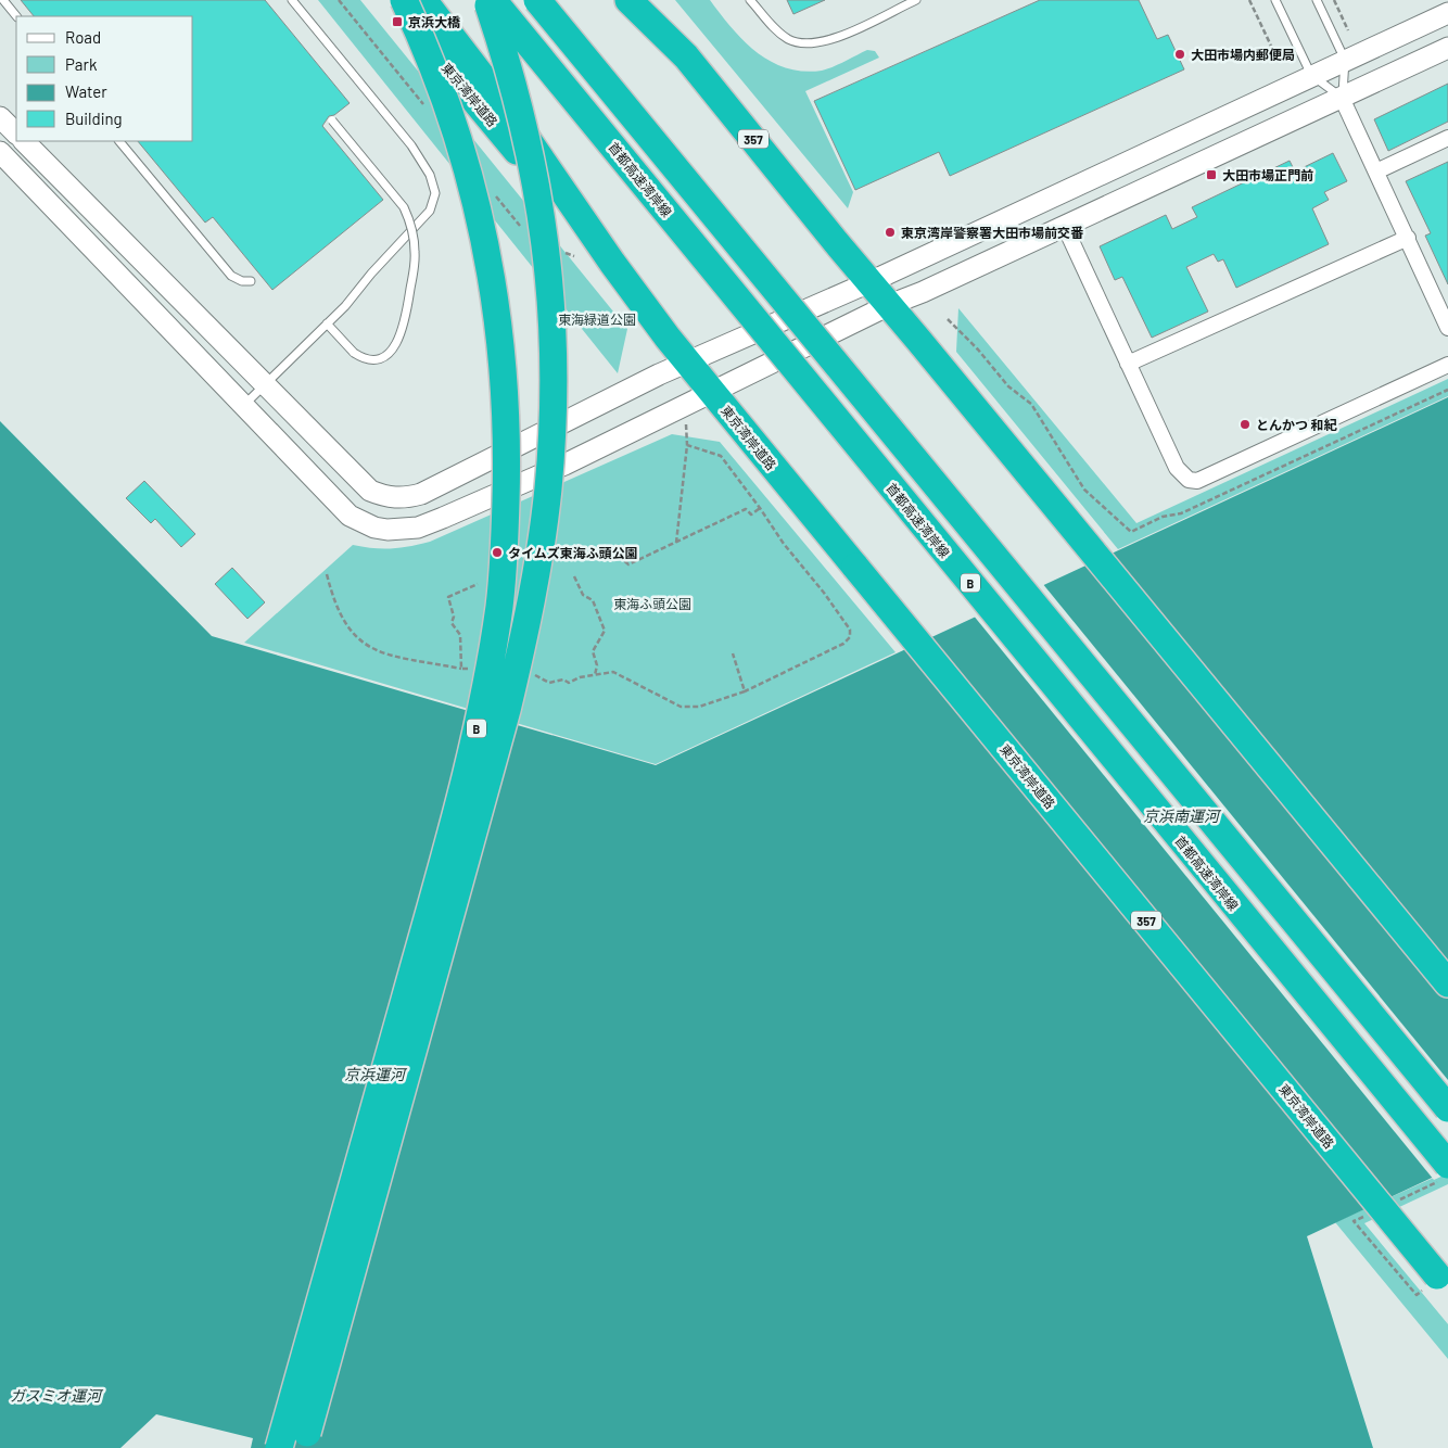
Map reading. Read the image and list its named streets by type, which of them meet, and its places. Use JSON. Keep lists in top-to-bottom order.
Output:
{
  "streets": {
    "highway": [
      "東京湾岸道路",
      "357",
      "首都高速湾岸線",
      "B"
    ]
  },
  "water": ["京浜南運河", "京浜運河", "ガスミオ運河"],
  "parks": ["東海緑道公園", "東海ふ頭公園"],
  "places": {
    "transit": ["京浜大橋", "大田市場正門前"],
    "other": [
      "大田市場内郵便局",
      "東京湾岸警察署大田市場前交番",
      "とんかつ 和紀",
      "タイムズ東海ふ頭公園"
    ]
  },
  "legend": [
    "Road",
    "Park",
    "Water",
    "Building"
  ]
}
